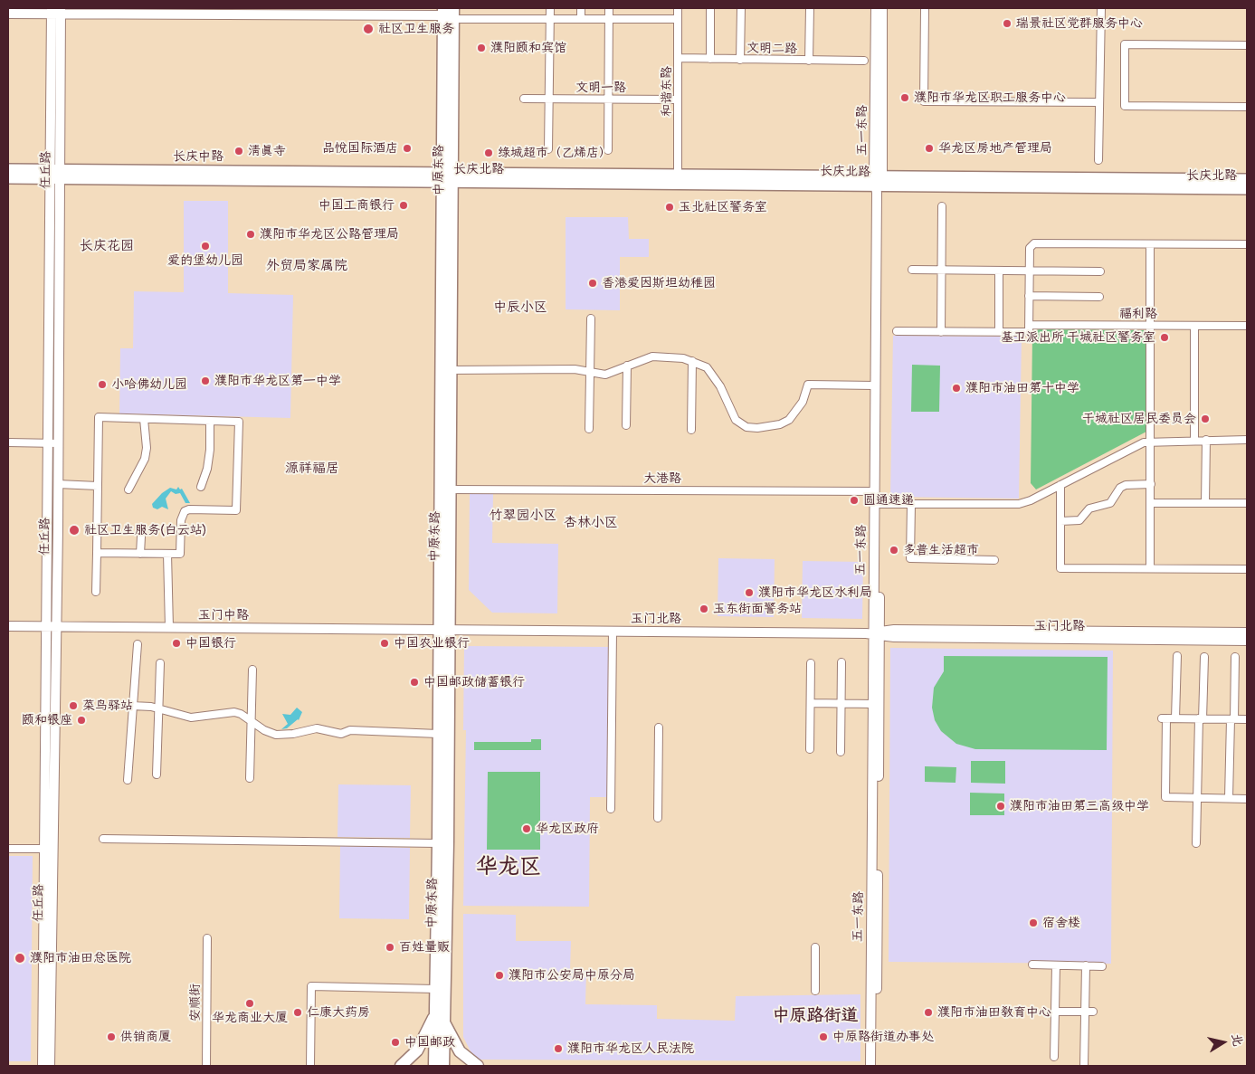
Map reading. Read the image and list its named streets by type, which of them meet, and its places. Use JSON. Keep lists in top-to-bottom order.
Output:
{
  "streets": {
    "main road": ["长庆中路", "长庆北路", "中原东路"],
    "street": [
      "文明二路",
      "文明一路",
      "和谐东路",
      "五一东路",
      "任丘路",
      "福利路",
      "大港路",
      "玉门中路",
      "玉门北路",
      "安顺街"
    ]
  },
  "crossings": [
    ["文明二路", "和谐东路"],
    ["文明一路", "和谐东路"],
    ["和谐东路", "长庆北路"],
    ["五一东路", "长庆北路"],
    ["五一东路", "大港路"],
    ["五一东路", "玉门北路"],
    ["长庆中路", "长庆北路"],
    ["长庆中路", "任丘路"],
    ["长庆中路", "中原东路"],
    ["长庆北路", "中原东路"],
    ["任丘路", "玉门中路"],
    ["中原东路", "大港路"],
    ["中原东路", "玉门中路"],
    ["中原东路", "玉门北路"],
    ["玉门中路", "玉门北路"]
  ],
  "districts": [
    "长庆花园",
    "外贸局家属院",
    "中辰小区",
    "源祥福居",
    "竹翠园小区",
    "杏林小区",
    "华龙区",
    "中原路街道"
  ],
  "places": [
    "瑞景社区党群服务中心",
    "社区卫生服务",
    "濮阳颐和宾馆",
    "濮阳市华龙区职工服务中心",
    "品悦国际酒店",
    "华龙区房地产管理局",
    "清真寺",
    "绿城超市（乙烯店）",
    "中国工商银行",
    "玉北社区警务室",
    "濮阳市华龙区公路管理局",
    "爱的堡幼儿园",
    "香港爱因斯坦幼稚园",
    "基卫派出所 干城社区警务室",
    "濮阳市华龙区第一中学",
    "小哈佛幼儿园",
    "濮阳市油田第十中学",
    "干城社区居民委员会",
    "圆通速递",
    "社区卫生服务(白云站)",
    "多普生活超市",
    "濮阳市华龙区水利局",
    "玉东街面警务站",
    "中国银行",
    "中国农业银行",
    "中国邮政储蓄银行",
    "菜鸟驿站",
    "颐和银座",
    "濮阳市油田第三高级中学",
    "华龙区政府",
    "宿舍楼",
    "百姓量贩",
    "濮阳市油田总医院",
    "濮阳市公安局中原分局",
    "华龙商业大厦",
    "仁康大药房",
    "濮阳市油田教育中心",
    "供销商厦",
    "中原路街道办事处",
    "中国邮政",
    "濮阳市华龙区人民法院"
  ],
  "north": "right"
}
